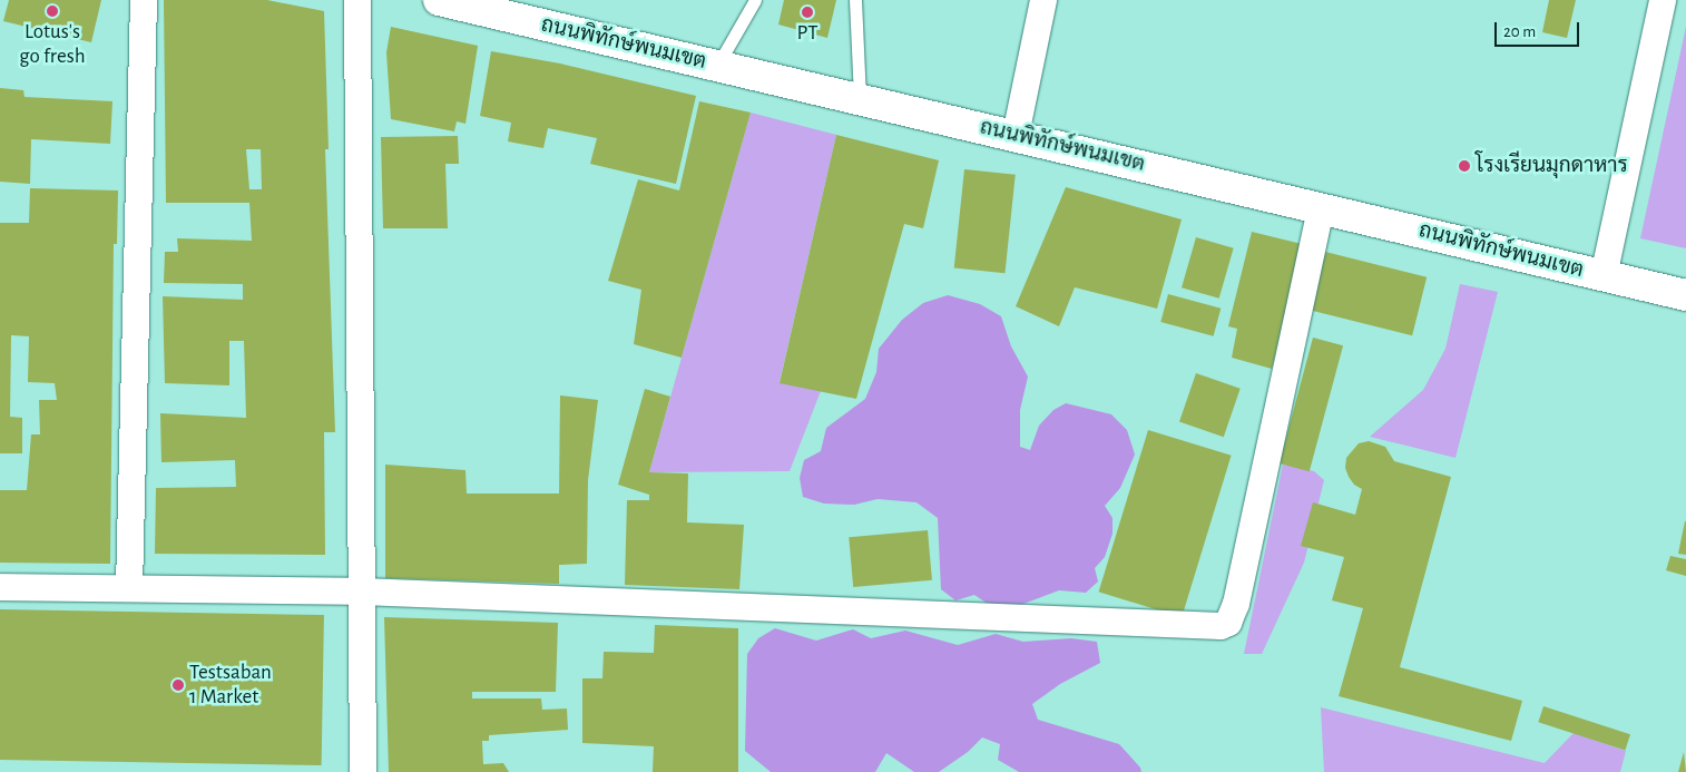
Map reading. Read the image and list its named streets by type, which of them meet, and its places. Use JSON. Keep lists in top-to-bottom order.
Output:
{
  "streets": {
    "main road": ["ถนนพิทักษ์พนมเขต"]
  },
  "places": [
    "Lotus's go fresh",
    "PT",
    "โรงเรียนมุกดาหาร",
    "Testsaban 1 Market"
  ],
  "scale_bar": "20 m"
}
